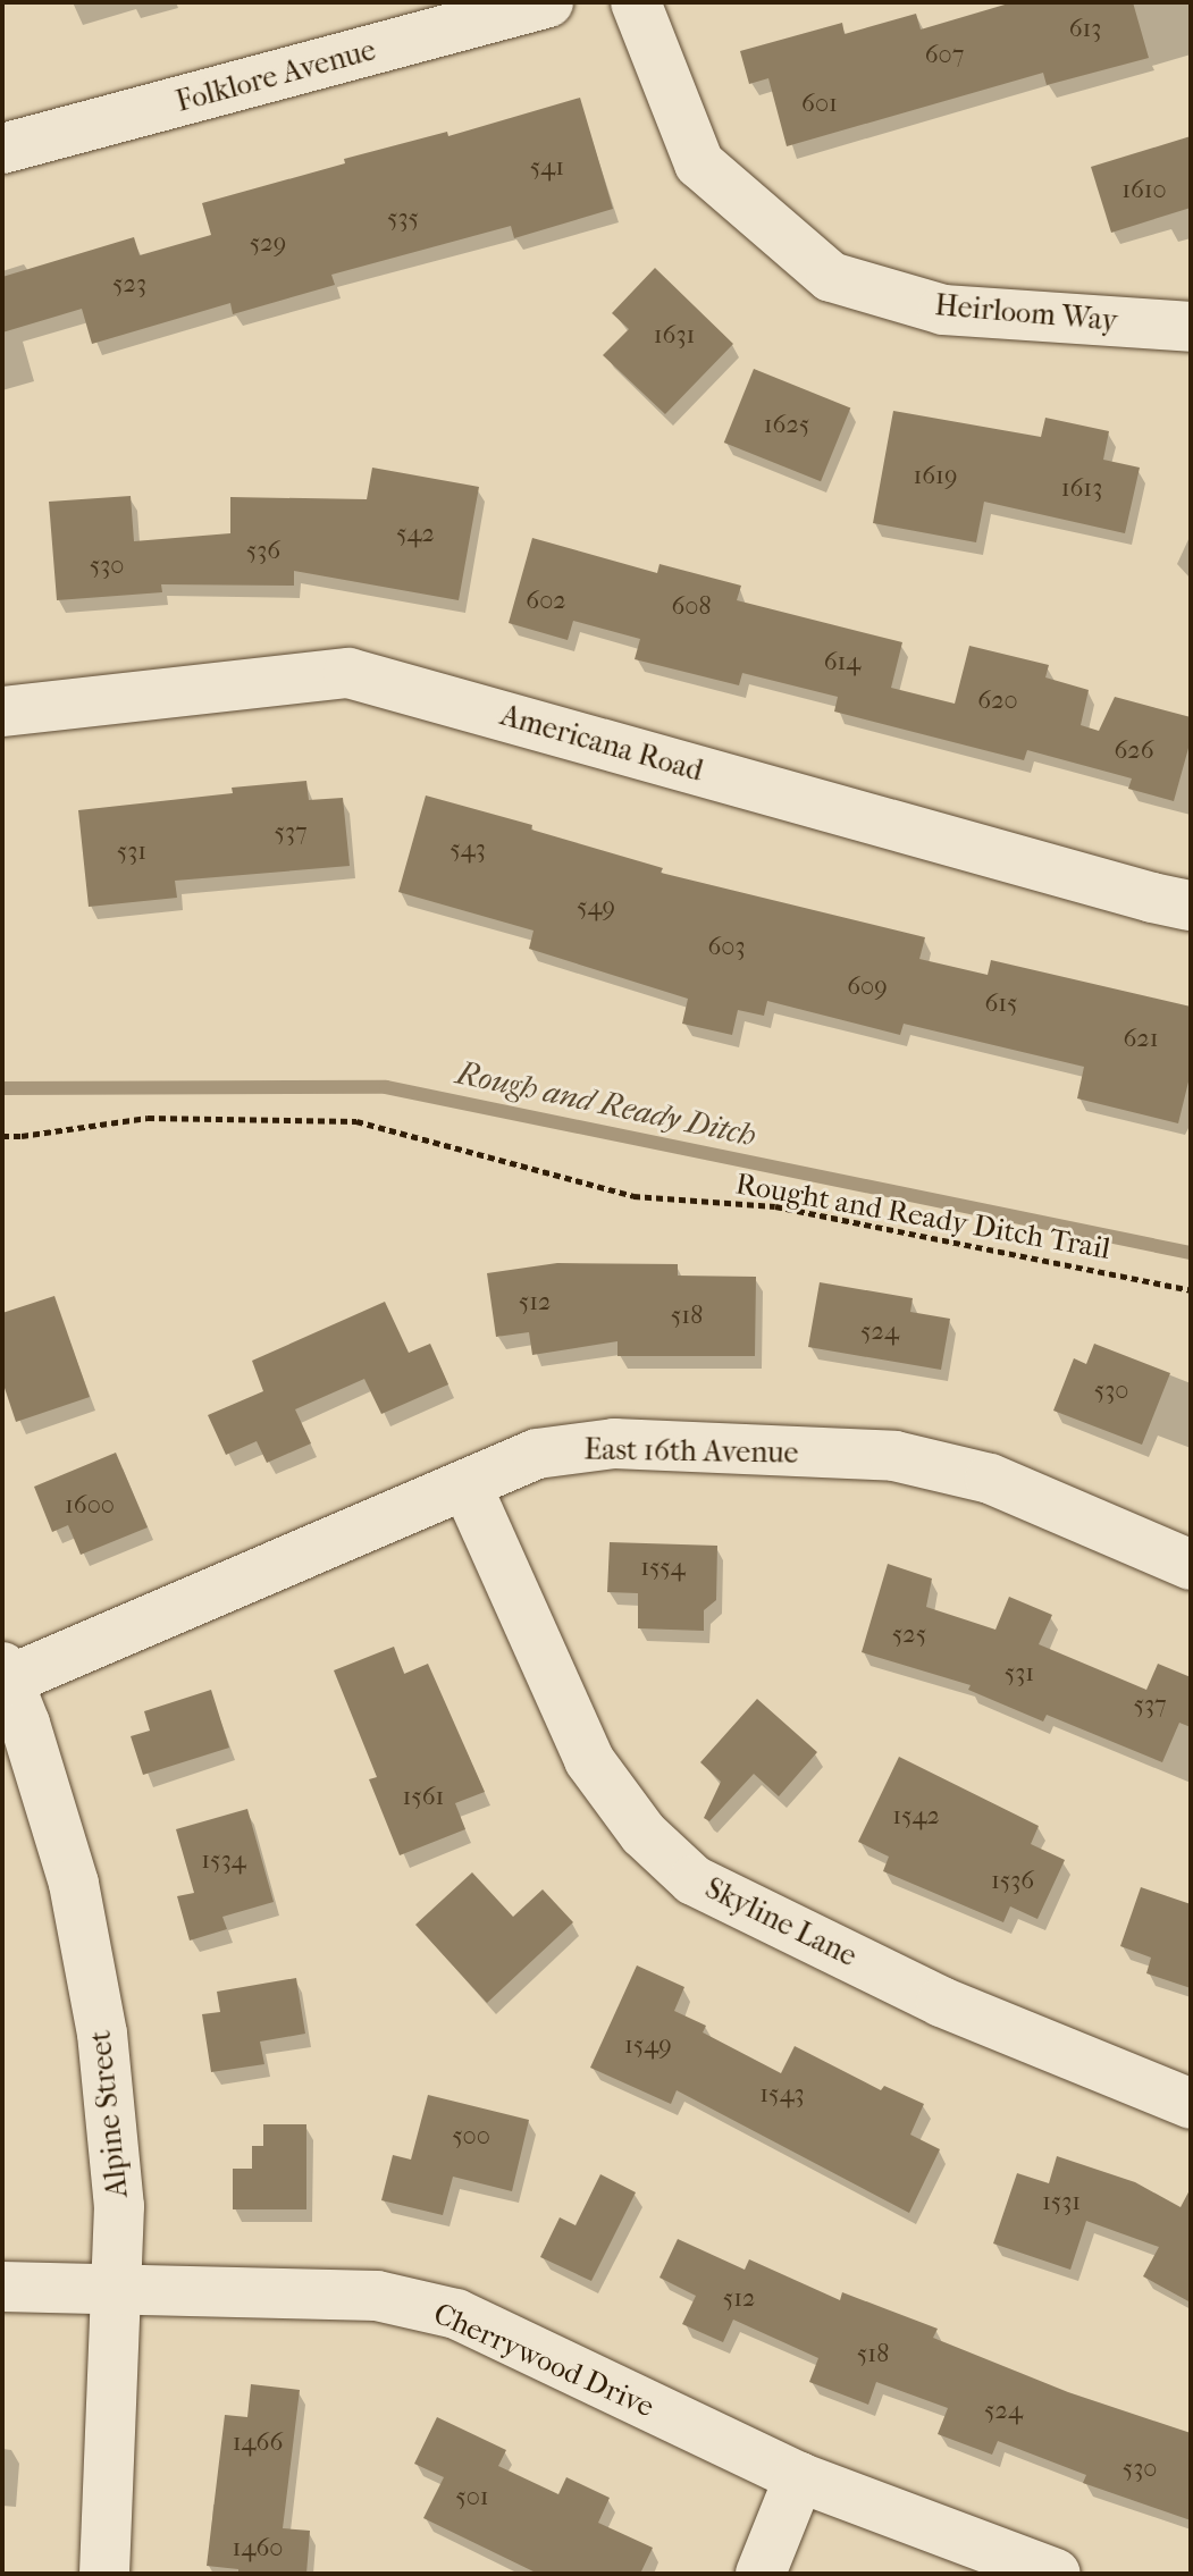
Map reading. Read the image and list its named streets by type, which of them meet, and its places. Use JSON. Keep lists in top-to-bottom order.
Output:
{
  "streets": {
    "street": [
      "Folklore Avenue",
      "Heirloom Way",
      "Americana Road",
      "East 16th Avenue",
      "Skyline Lane",
      "Alpine Street",
      "Cherrywood Drive"
    ],
    "path": ["Rought and Ready Ditch Trail"]
  },
  "crossings": [
    ["East 16th Avenue", "Skyline Lane"],
    ["East 16th Avenue", "Alpine Street"],
    ["Alpine Street", "Cherrywood Drive"]
  ],
  "water": ["Rough and Ready Ditch"],
  "house_numbers": [
    "613",
    "607",
    "601",
    "541",
    "1610",
    "535",
    "529",
    "523",
    "1631",
    "1625",
    "1619",
    "1613",
    "542",
    "536",
    "530",
    "602",
    "608",
    "614",
    "620",
    "626",
    "537",
    "543",
    "531",
    "549",
    "603",
    "609",
    "615",
    "621",
    "512",
    "518",
    "524",
    "530",
    "1600",
    "1554",
    "525",
    "531",
    "537",
    "1561",
    "1542",
    "1534",
    "1536",
    "1549",
    "1543",
    "500",
    "1531",
    "512",
    "518",
    "524",
    "1466",
    "530",
    "501",
    "1460"
  ]
}
